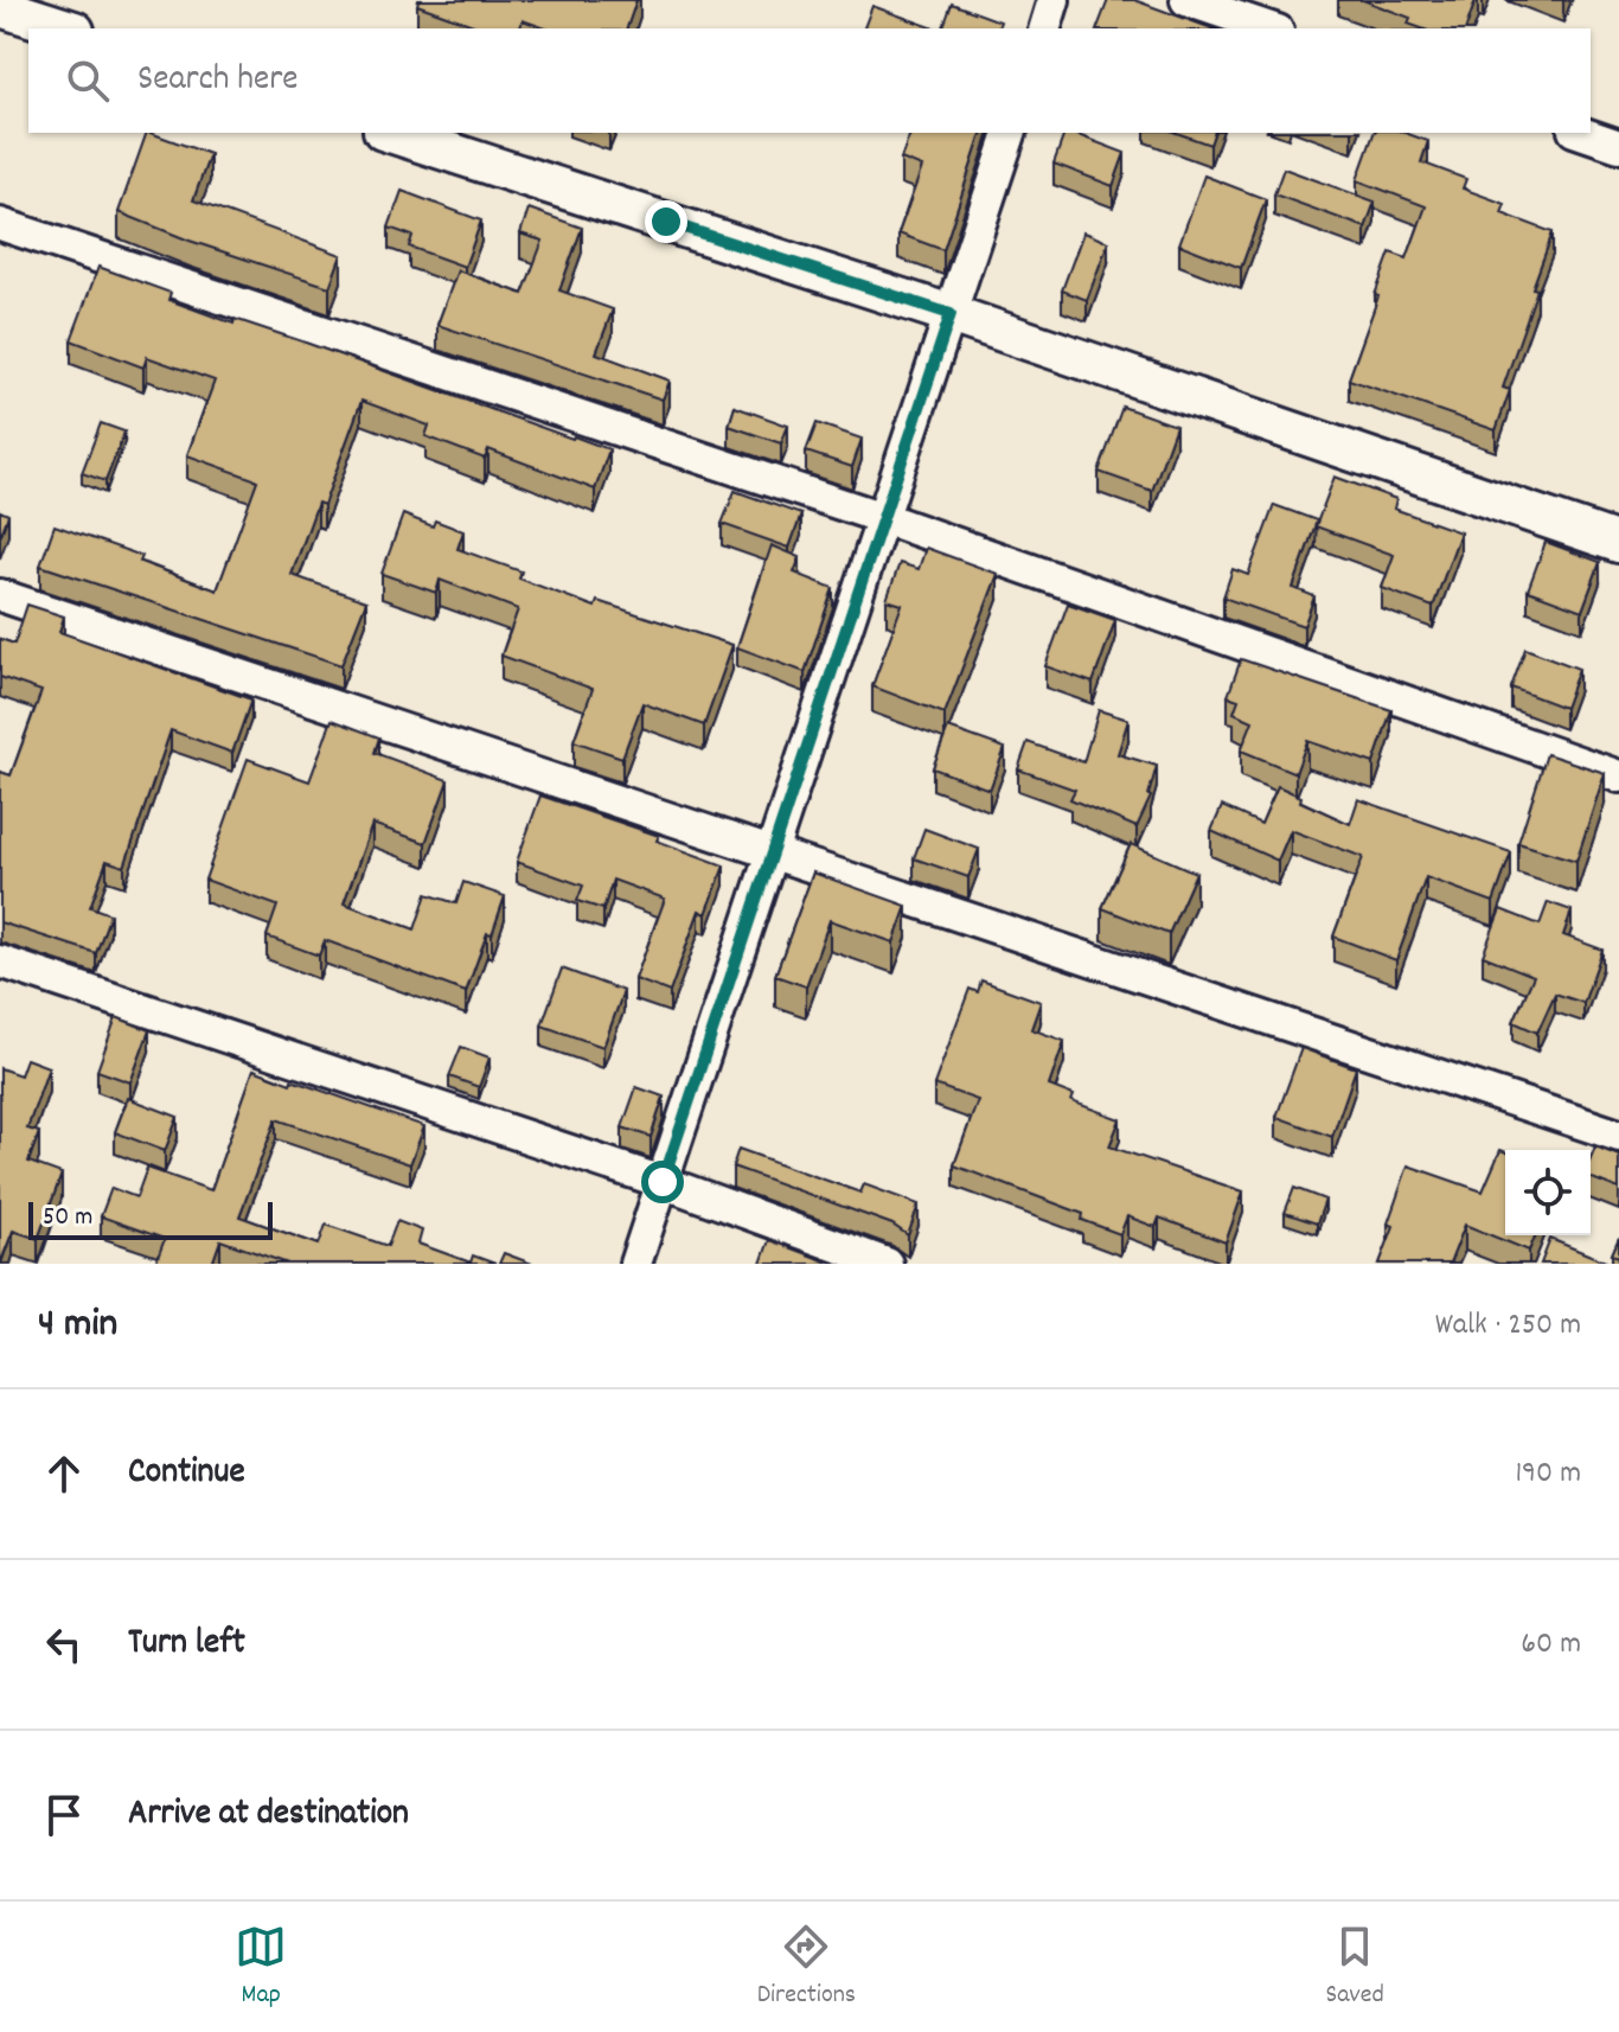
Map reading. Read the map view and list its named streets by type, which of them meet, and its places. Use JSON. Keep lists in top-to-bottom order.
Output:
{
  "scale_bar": "50 m",
  "page": {
    "search": "Search here",
    "scale": "50 m",
    "heading": ["4 min", "Walk · 250 m"],
    "list": [
      ["Continue", "190 m"],
      ["Turn left", "60 m"],
      "Arrive at destination"
    ],
    "nav": ["Map", "Directions", "Saved"]
  }
}
